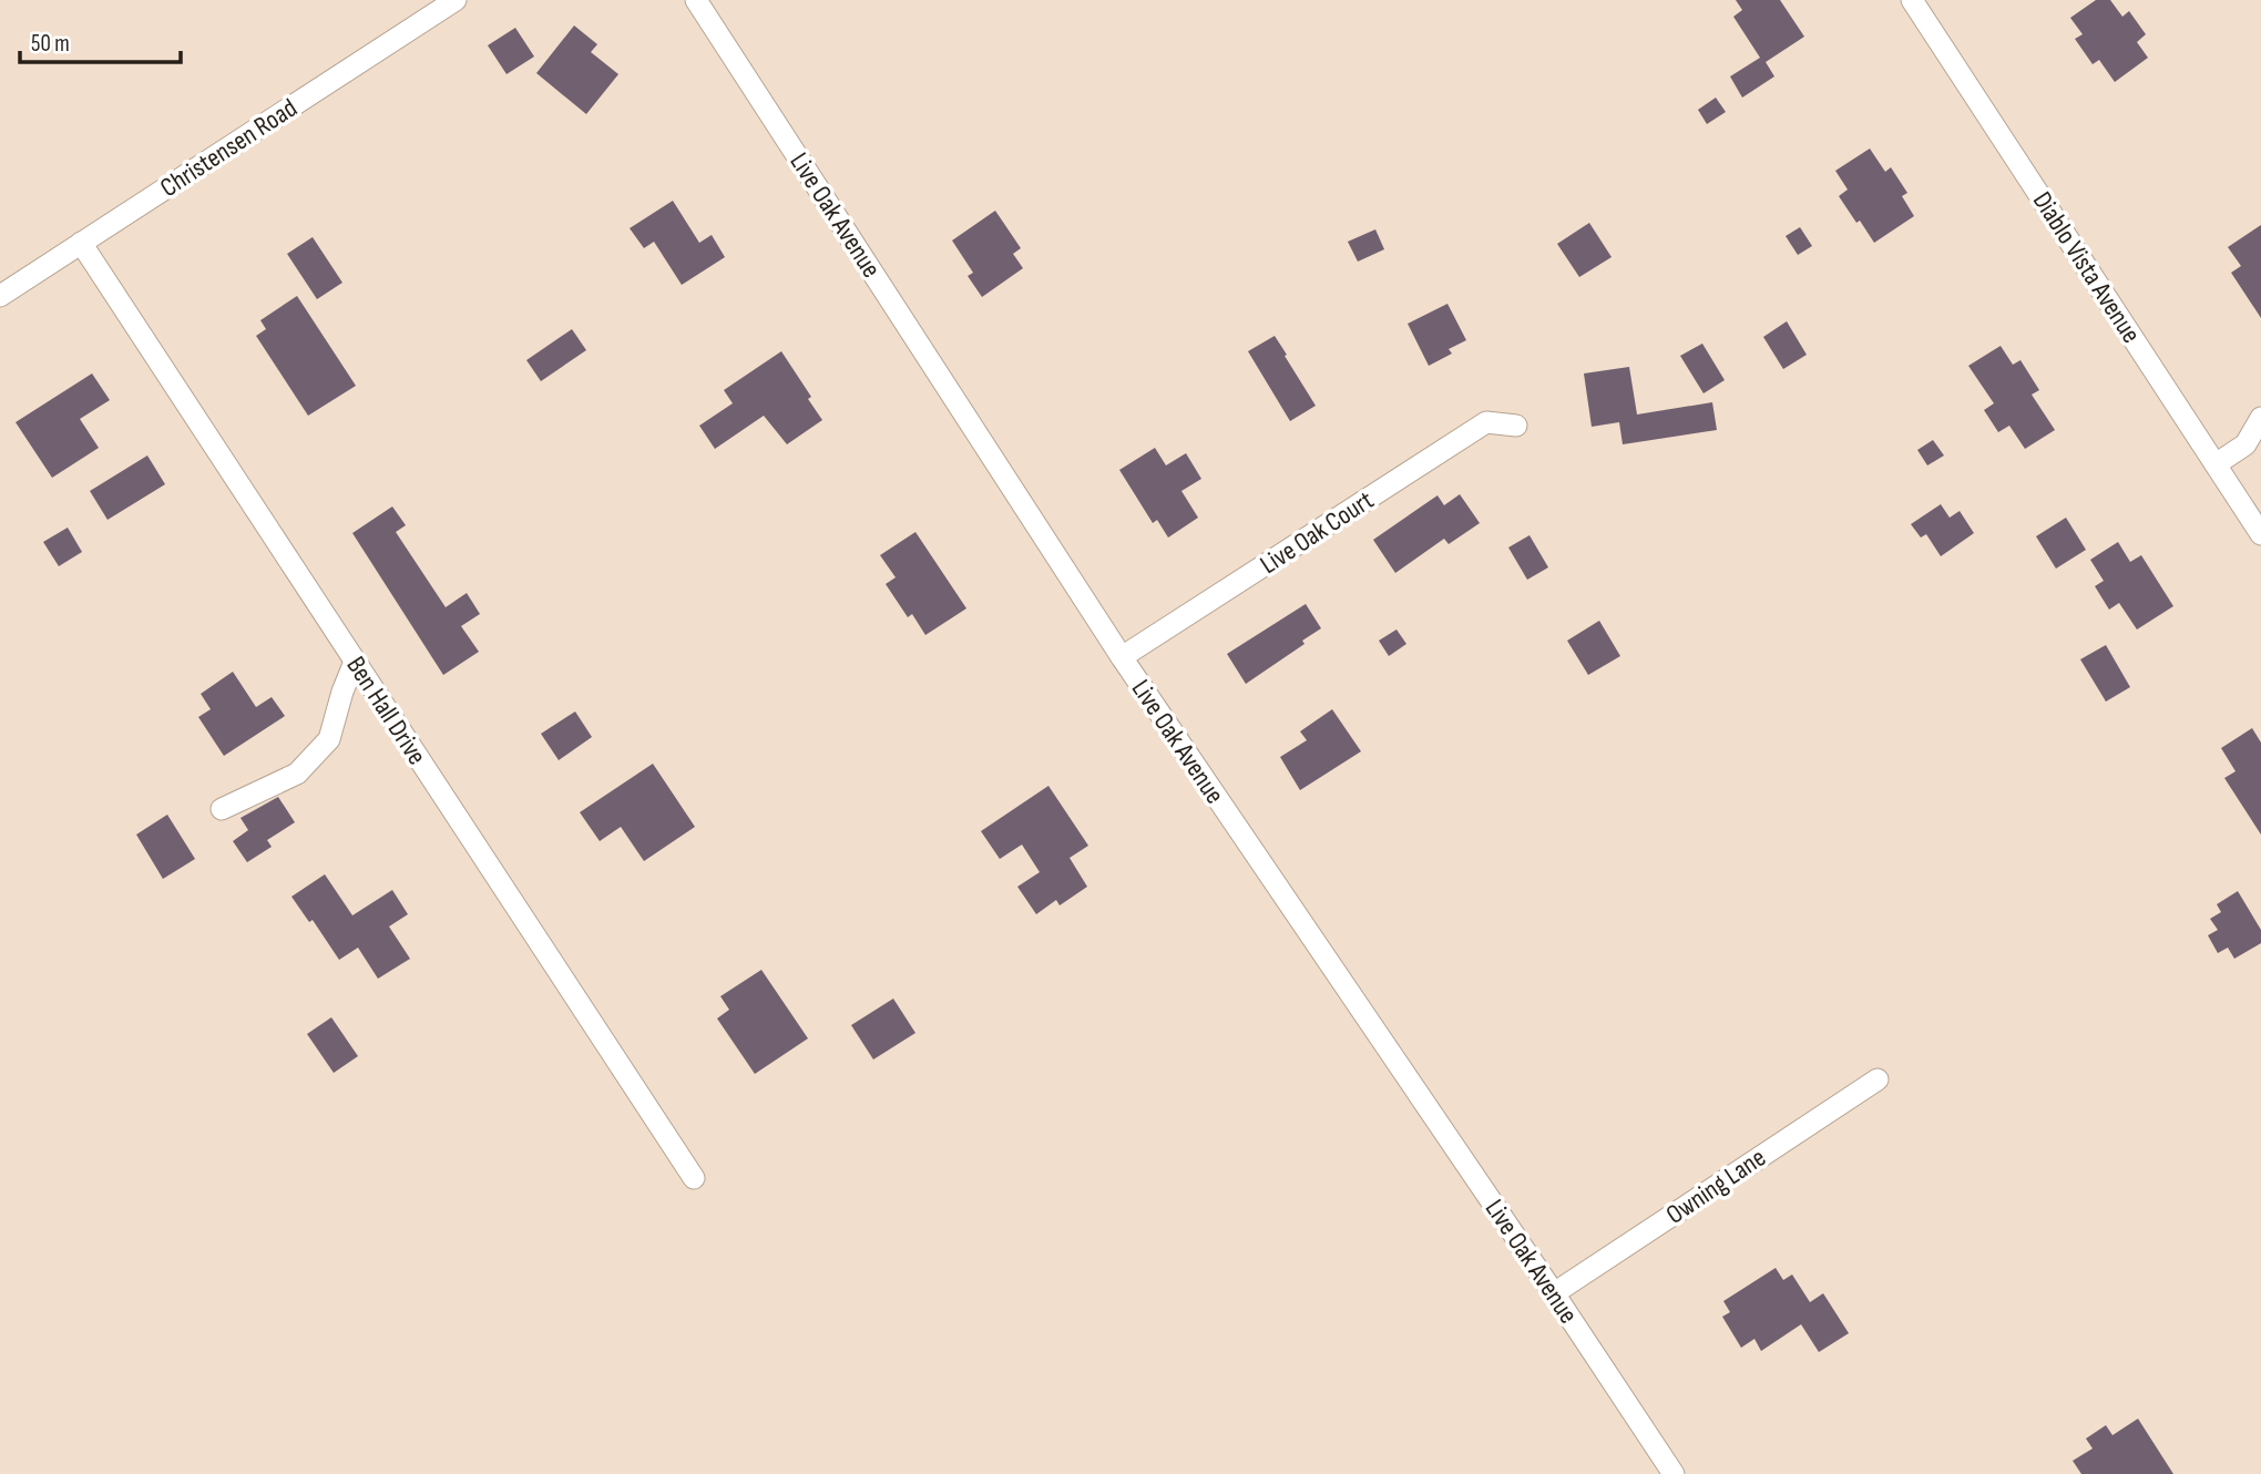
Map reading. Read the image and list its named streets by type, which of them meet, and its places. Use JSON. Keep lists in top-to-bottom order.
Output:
{
  "streets": {
    "street": [
      "Christensen Road",
      "Live Oak Avenue",
      "Diablo Vista Avenue",
      "Live Oak Court",
      "Ben Hall Drive",
      "Owning Lane"
    ]
  },
  "crossings": [
    ["Christensen Road", "Ben Hall Drive"],
    ["Live Oak Avenue", "Live Oak Court"],
    ["Live Oak Avenue", "Owning Lane"]
  ],
  "scale_bar": "50 m"
}
